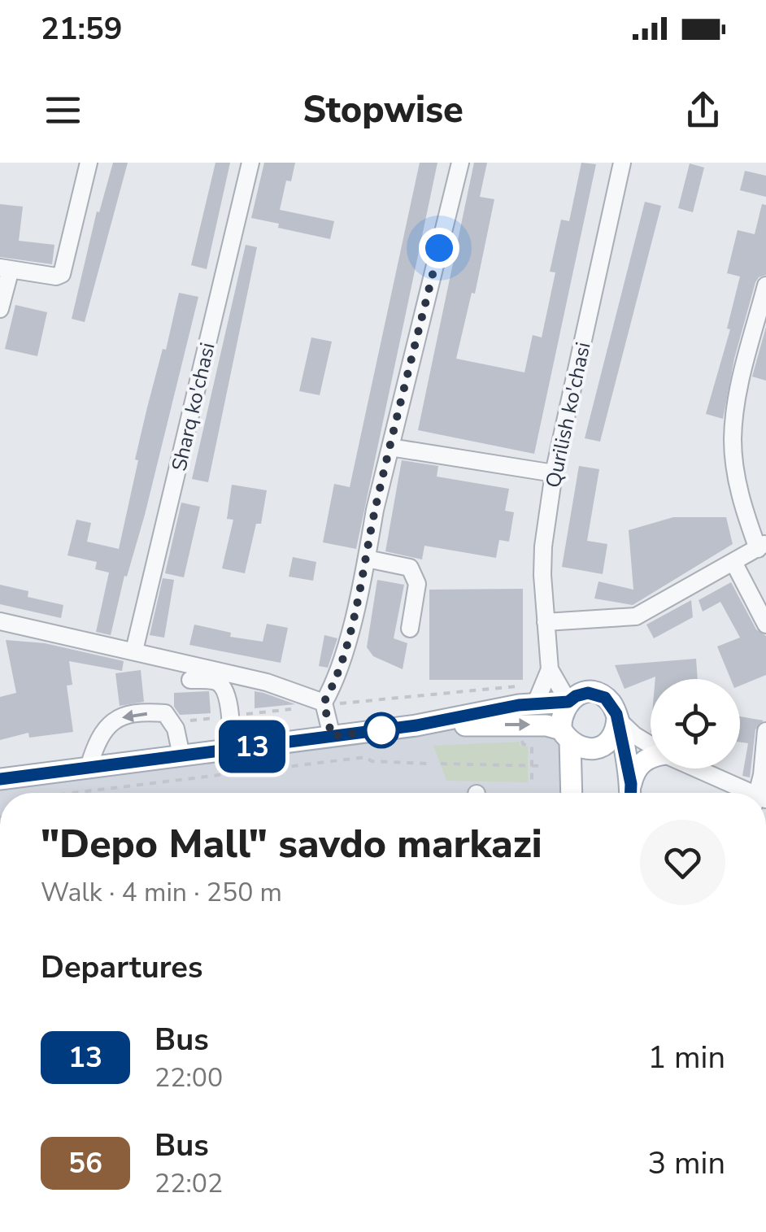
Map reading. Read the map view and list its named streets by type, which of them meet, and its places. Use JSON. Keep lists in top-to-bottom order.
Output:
{
  "streets": {
    "street": ["Sharq ko'chasi", "Qurilish ko'chasi"]
  },
  "lines": ["bus line 13"],
  "page": {
    "status": "21:59",
    "header": "Stopwise",
    "on_map": "13",
    "heading": [
      ["\"Depo Mall\" savdo markazi", "Walk · 4 min · 250 m"],
      "Departures"
    ],
    "list": [
      {
        "mark": "13",
        "name": "Bus",
        "note": "22:00",
        "value": "1 min"
      },
      {
        "mark": "56",
        "name": "Bus",
        "note": "22:02",
        "value": "3 min"
      }
    ]
  }
}
